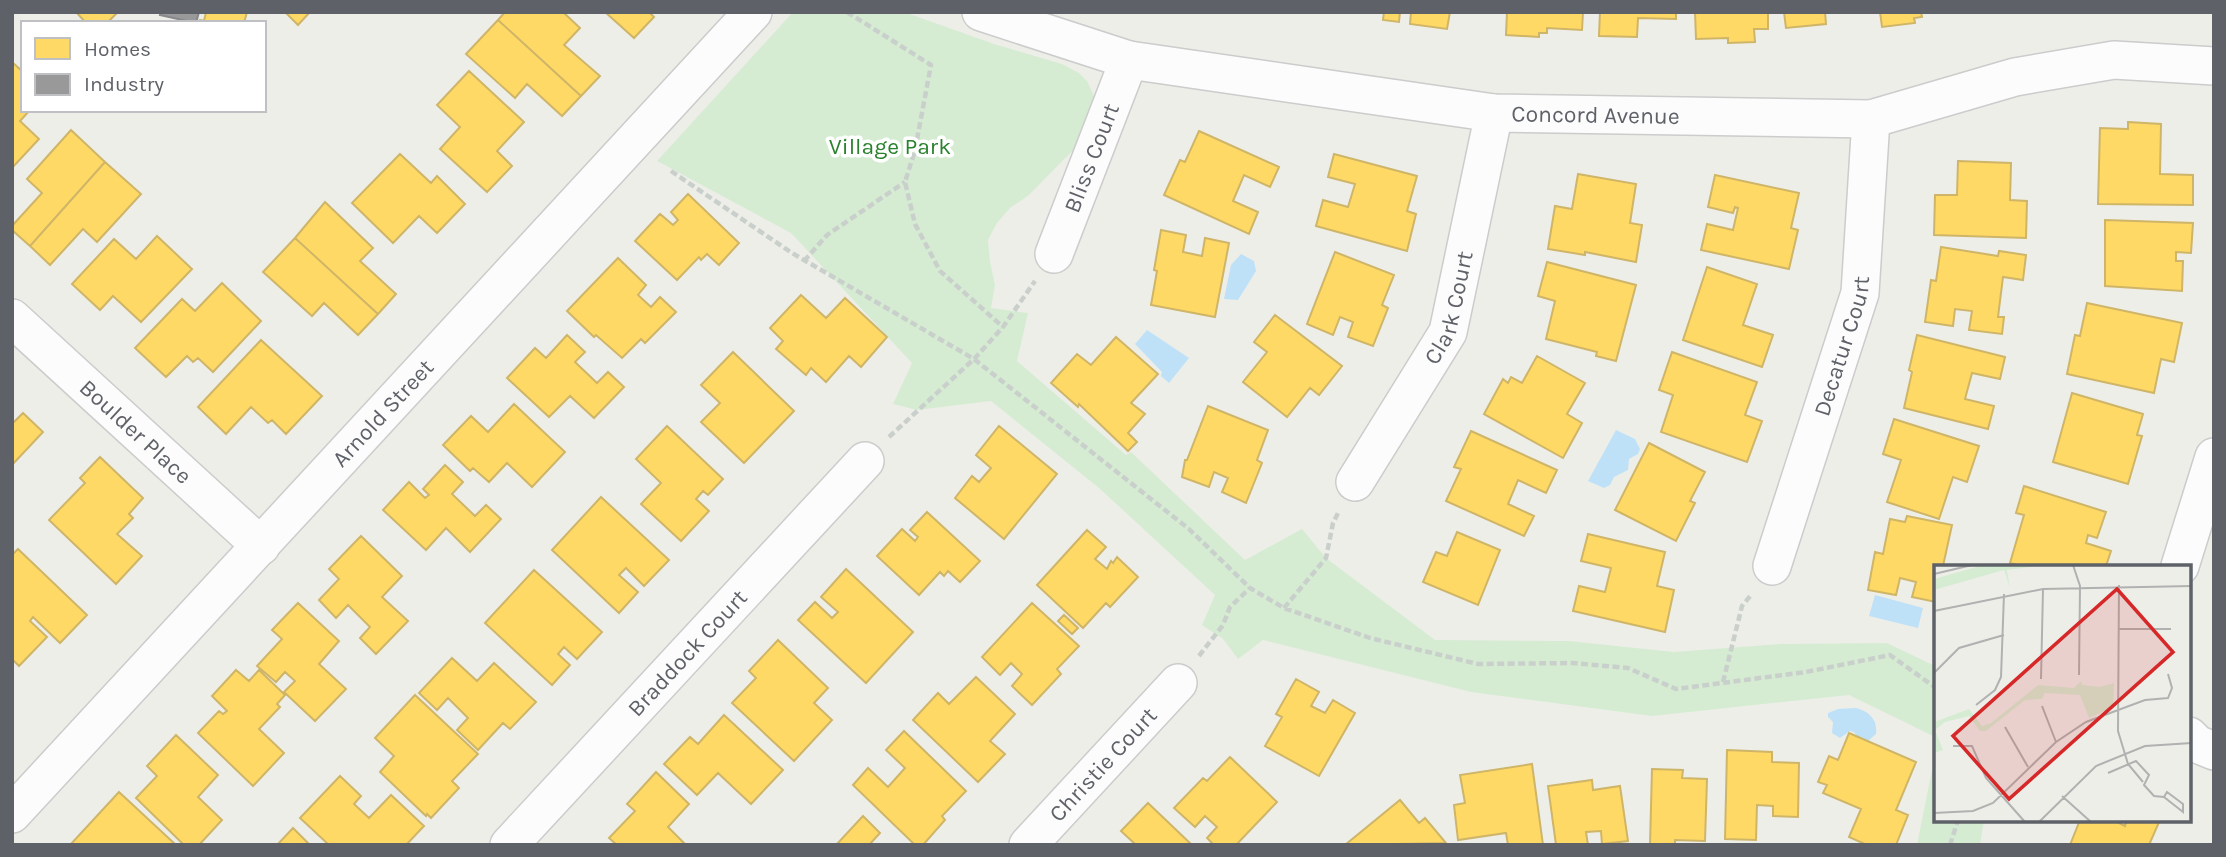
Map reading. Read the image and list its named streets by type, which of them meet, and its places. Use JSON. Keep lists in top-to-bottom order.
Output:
{
  "streets": {
    "street": [
      "Concord Avenue",
      "Bliss Court",
      "Clark Court",
      "Decatur Court",
      "Arnold Street",
      "Boulder Place",
      "Braddock Court",
      "Christie Court"
    ]
  },
  "crossings": [
    ["Concord Avenue", "Bliss Court"],
    ["Concord Avenue", "Clark Court"],
    ["Concord Avenue", "Decatur Court"],
    ["Arnold Street", "Boulder Place"]
  ],
  "parks": ["Village Park"],
  "legend": ["Homes", "Industry"]
}
